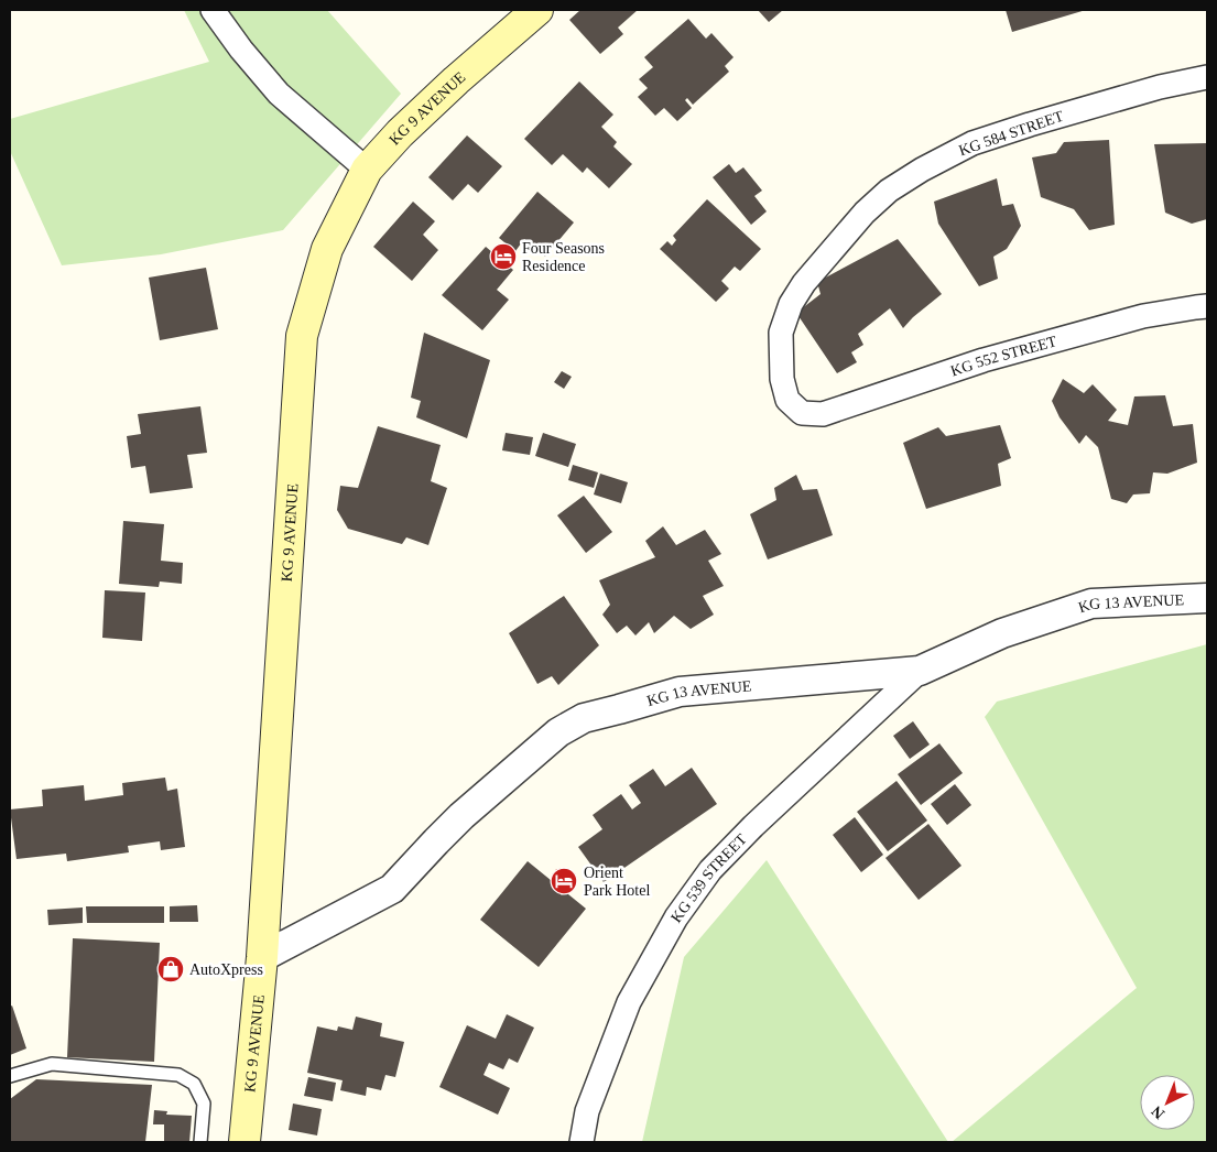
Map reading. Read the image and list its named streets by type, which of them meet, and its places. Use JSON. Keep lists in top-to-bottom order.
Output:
{
  "streets": {
    "main road": ["KG 9 AVENUE"],
    "street": [
      "KG 584 STREET",
      "KG 552 STREET",
      "KG 13 AVENUE",
      "KG 539 STREET"
    ]
  },
  "crossings": [
    ["KG 9 AVENUE", "KG 13 AVENUE"],
    ["KG 584 STREET", "KG 552 STREET"],
    ["KG 13 AVENUE", "KG 539 STREET"]
  ],
  "places": {
    "hotel": ["Four Seasons Residence", "Orient Park Hotel"],
    "shop": ["AutoXpress"]
  },
  "north": "bottom left"
}
